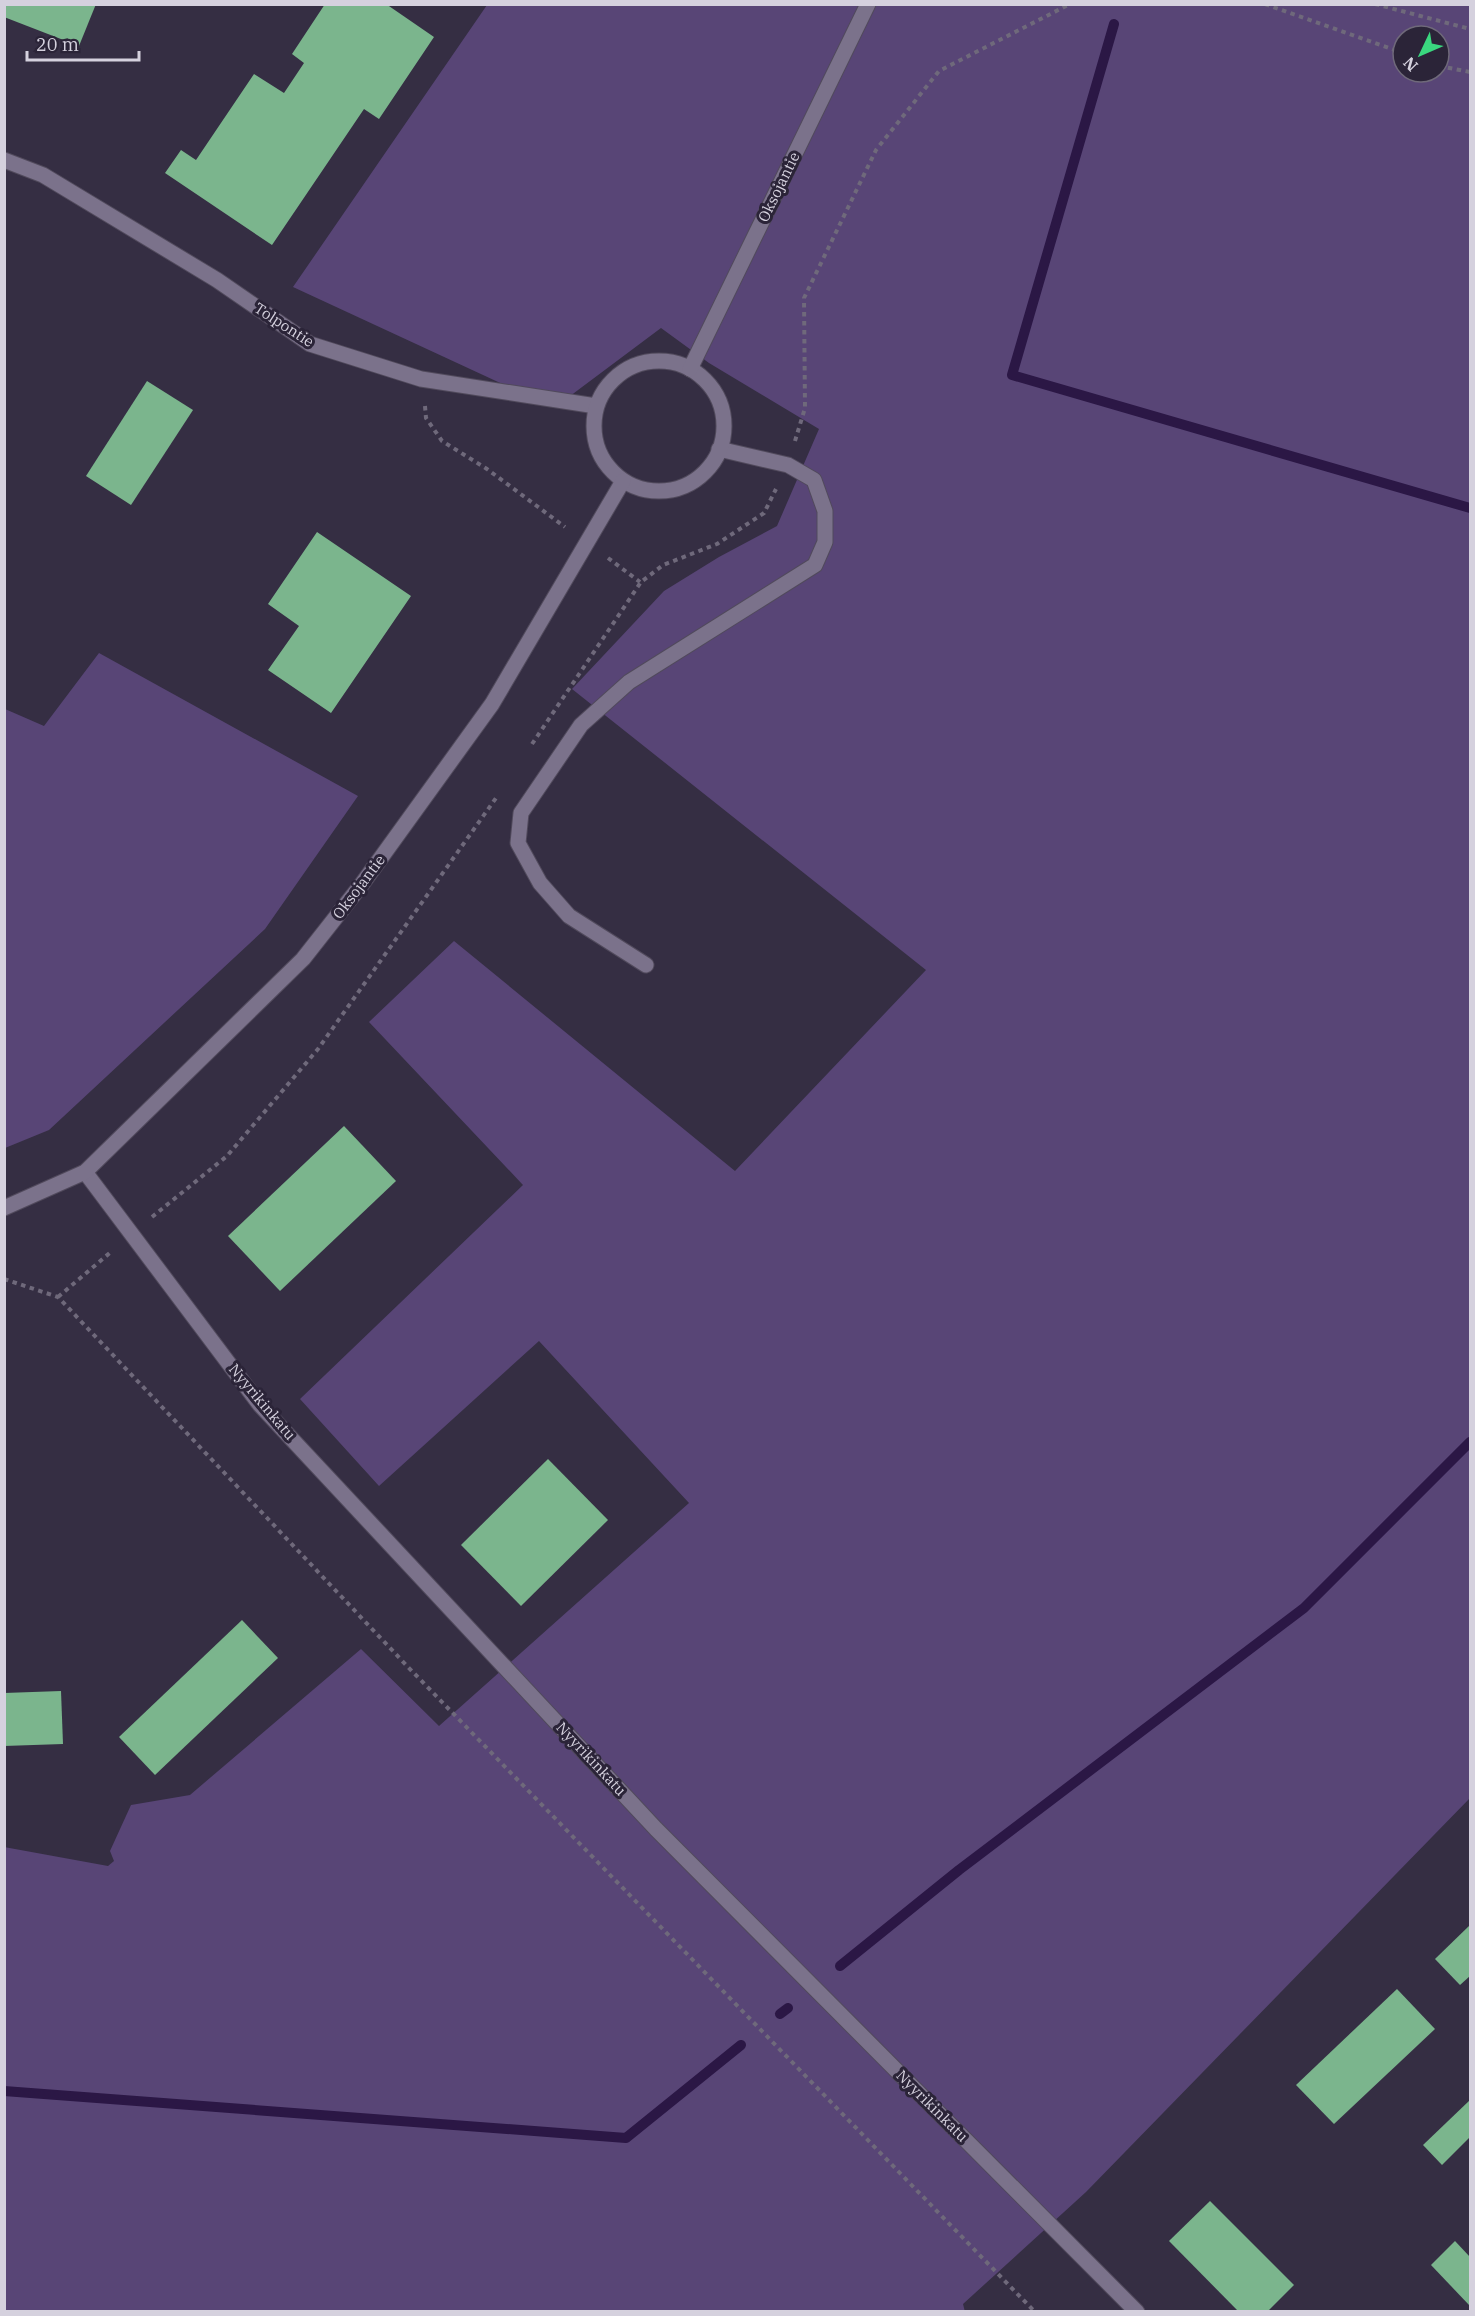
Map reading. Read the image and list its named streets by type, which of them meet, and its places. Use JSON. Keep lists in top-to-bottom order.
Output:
{
  "streets": {
    "street": ["Oksojantie", "Tolpontie", "Nyyrikinkatu"]
  },
  "crossings": [
    ["Oksojantie", "Tolpontie"],
    ["Oksojantie", "Nyyrikinkatu"]
  ],
  "scale_bar": "20 m",
  "north": "bottom left"
}
